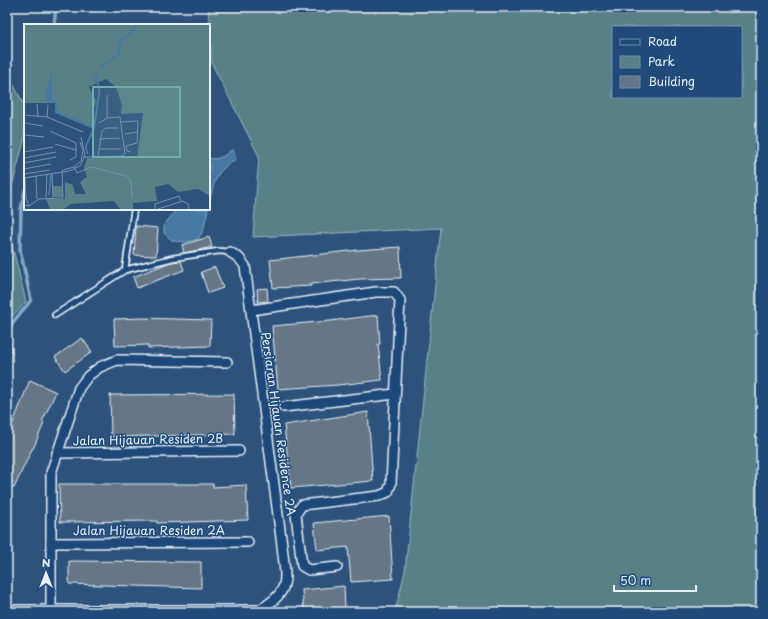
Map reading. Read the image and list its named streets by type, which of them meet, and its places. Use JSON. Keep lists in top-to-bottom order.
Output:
{
  "streets": {
    "street": ["Persiaran Hijauan Residence 2A", "Jalan Hijauan Residen 2B", "Jalan Hijauan Residen 2A"]
  },
  "legend": ["Road", "Park", "Building"],
  "scale_bar": "50 m",
  "north": "top"
}
